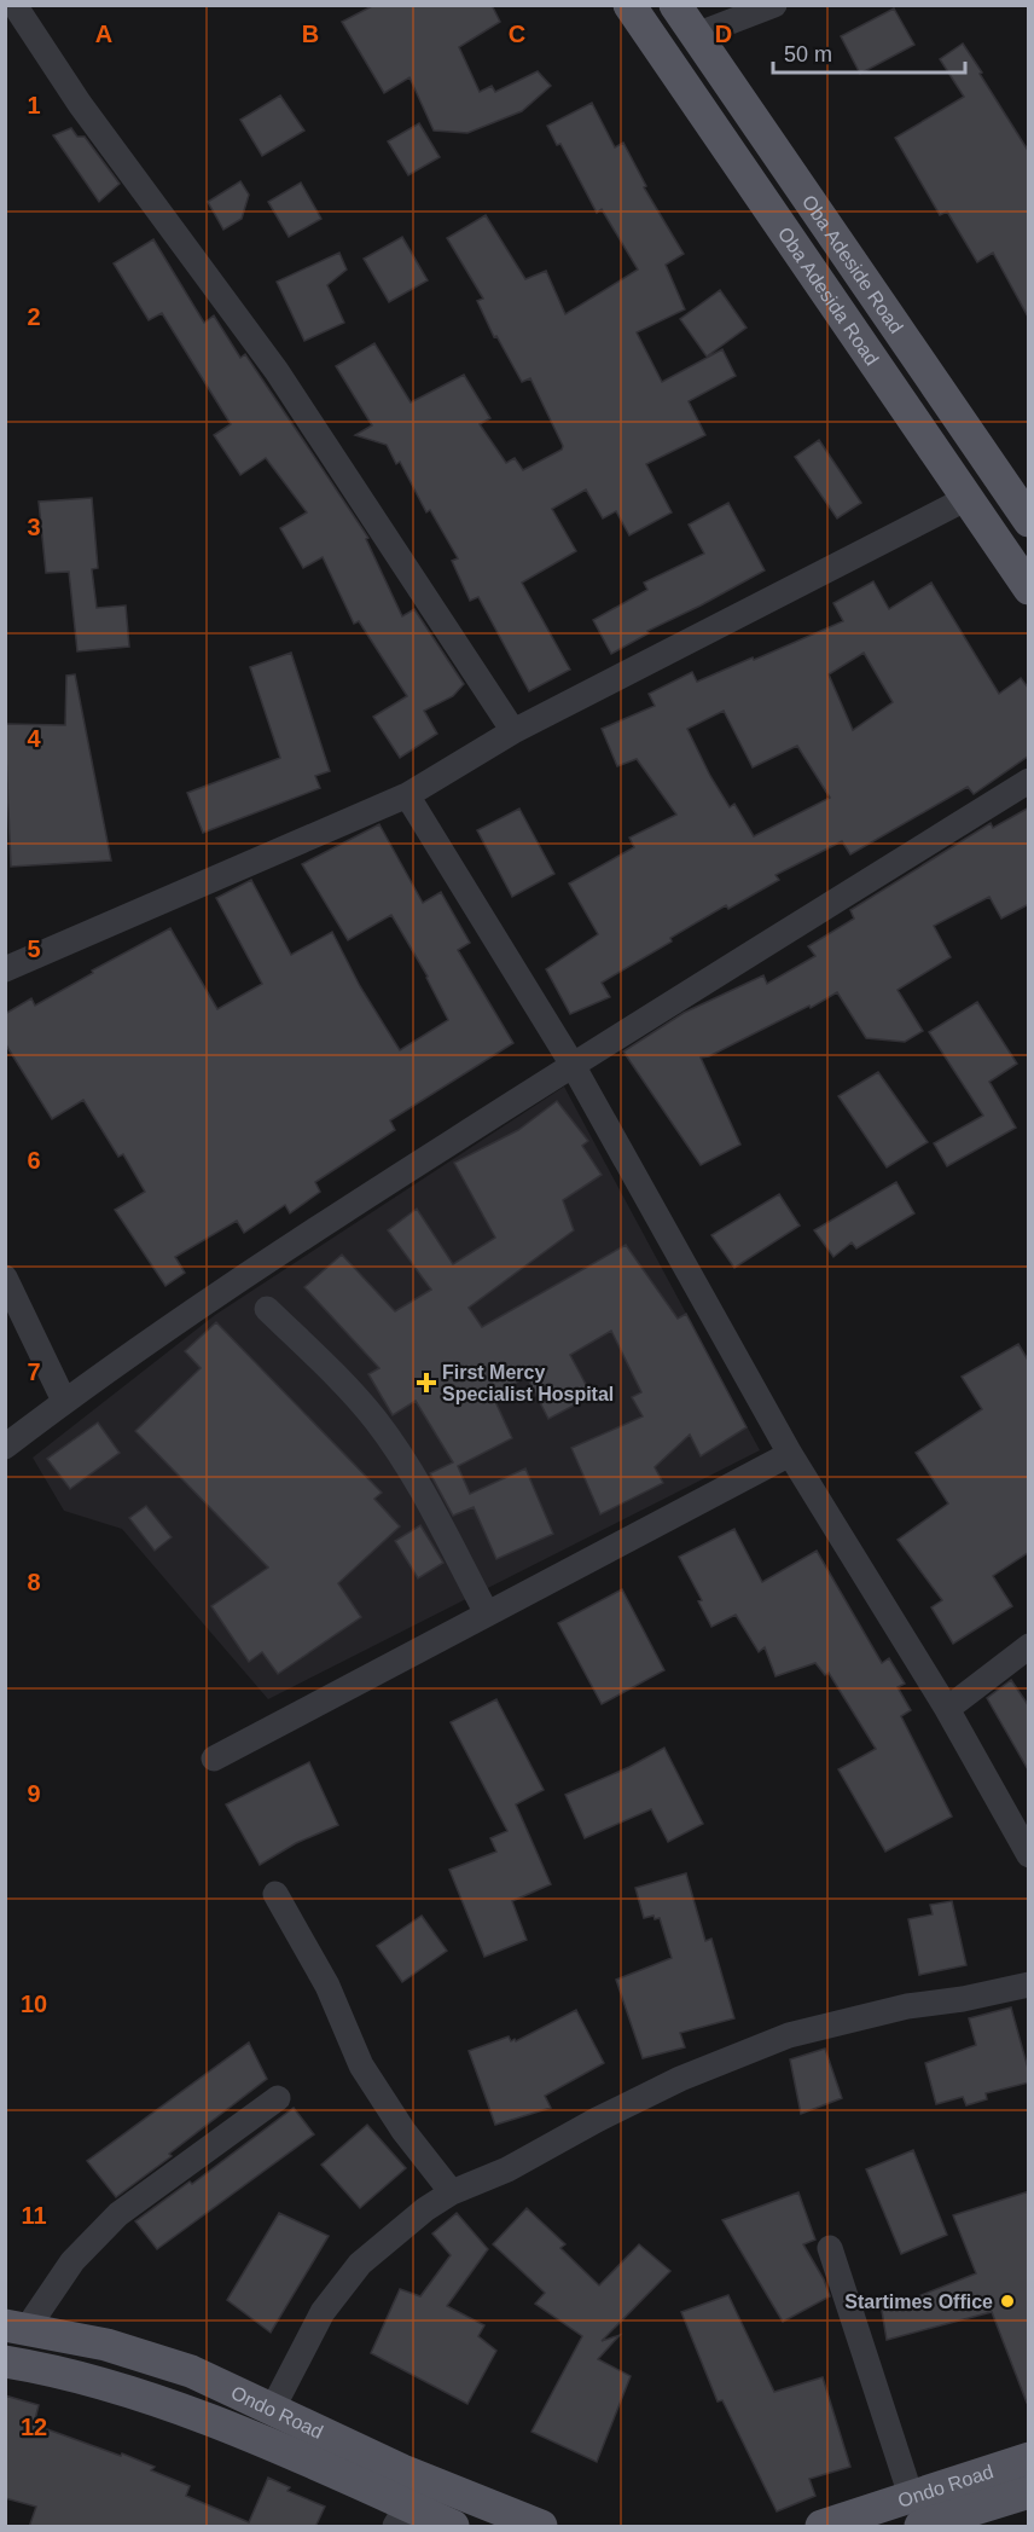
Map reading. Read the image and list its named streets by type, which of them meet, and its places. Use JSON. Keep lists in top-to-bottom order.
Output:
{
  "streets": {
    "main road": ["Oba Adeside Road", "Oba Adesida Road", "Ondo Road"]
  },
  "places": {
    "health": ["First Mercy Specialist Hospital"],
    "other": ["Startimes Office"]
  },
  "scale_bar": "50 m",
  "grid": {
    "columns": [
      "A",
      "B",
      "C",
      "D"
    ],
    "rows": [
      "1",
      "2",
      "3",
      "4",
      "5",
      "6",
      "7",
      "8",
      "9",
      "10",
      "11",
      "12"
    ]
  }
}
